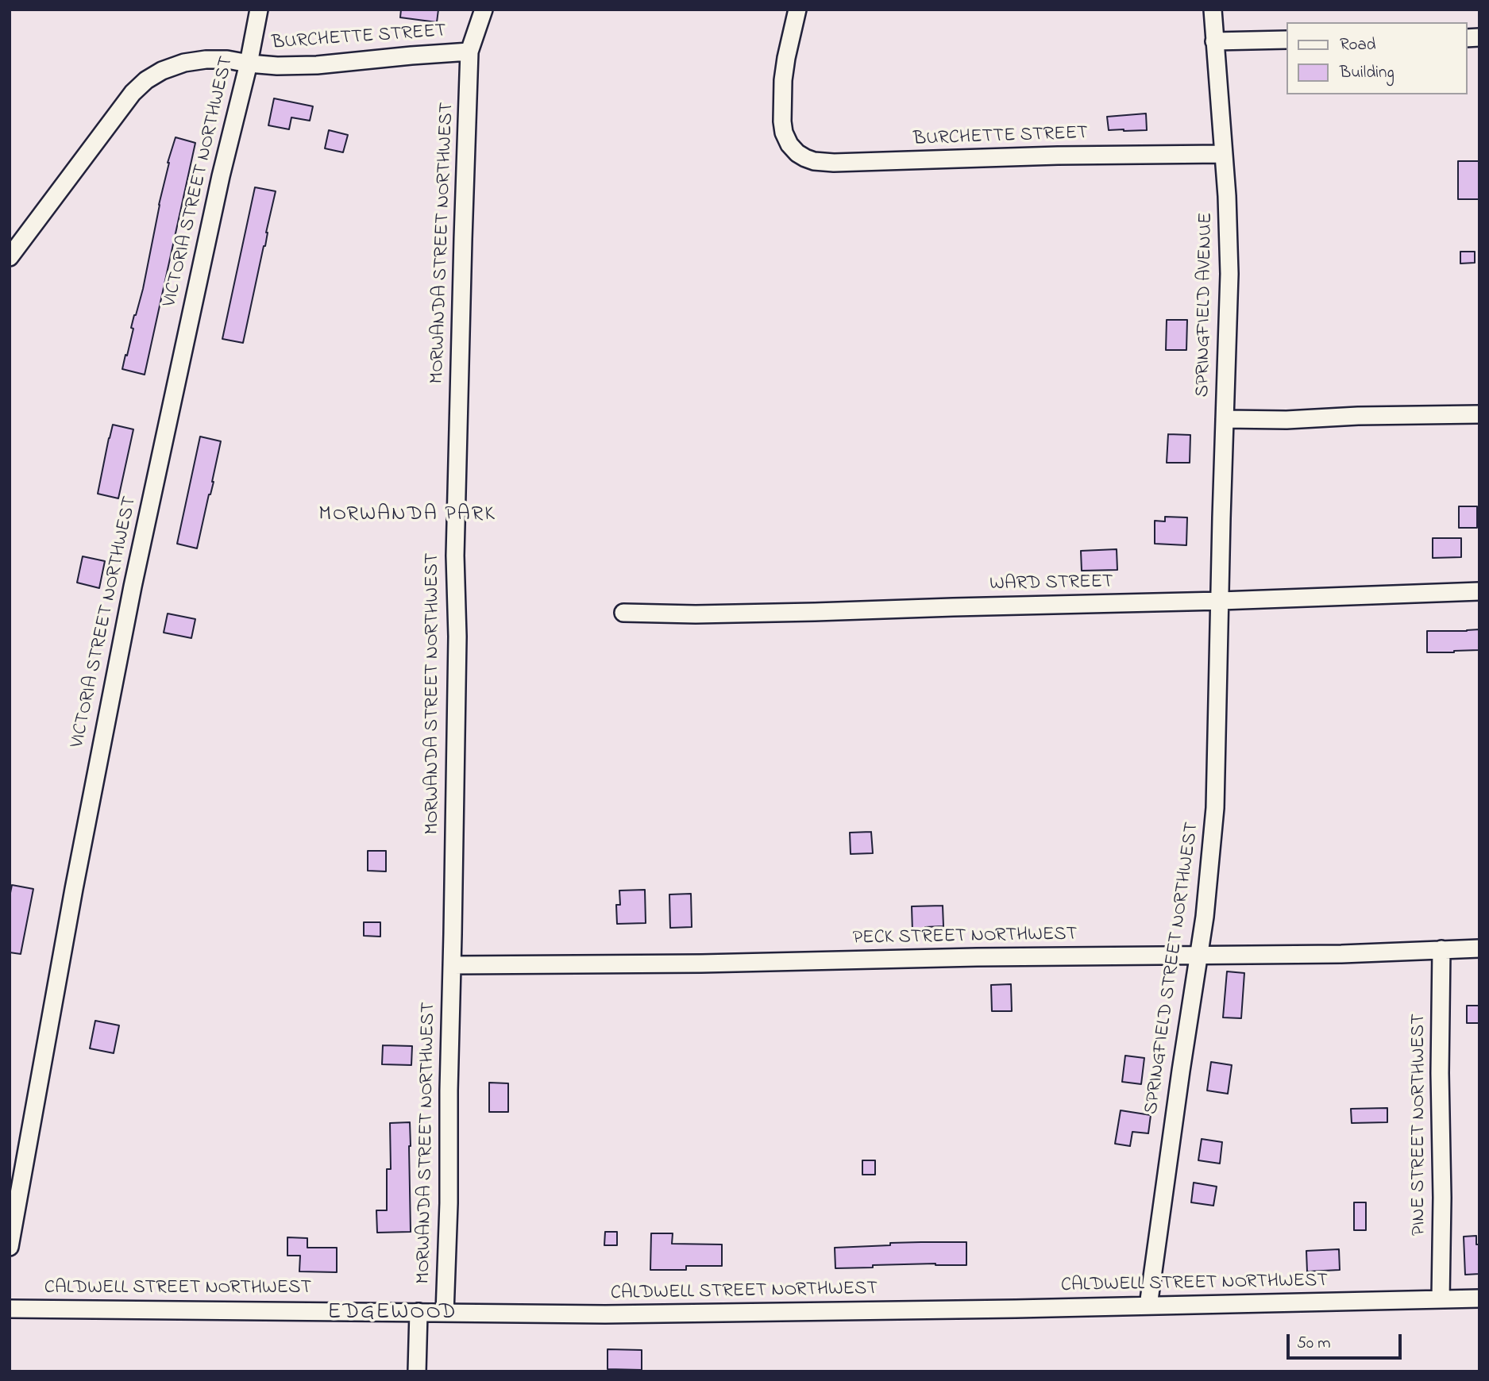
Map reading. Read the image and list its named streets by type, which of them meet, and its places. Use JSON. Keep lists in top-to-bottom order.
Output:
{
  "streets": {
    "street": [
      "BURCHETTE STREET",
      "VICTORIA STREET NORTHWEST",
      "MORWANDA STREET NORTHWEST",
      "SPRINGFIELD AVENUE",
      "WARD STREET",
      "PECK STREET NORTHWEST",
      "SPRINGFIELD STREET NORTHWEST",
      "PINE STREET NORTHWEST",
      "CALDWELL STREET NORTHWEST"
    ]
  },
  "crossings": [
    ["BURCHETTE STREET", "VICTORIA STREET NORTHWEST"],
    ["BURCHETTE STREET", "MORWANDA STREET NORTHWEST"],
    ["BURCHETTE STREET", "SPRINGFIELD AVENUE"],
    ["MORWANDA STREET NORTHWEST", "PECK STREET NORTHWEST"],
    ["MORWANDA STREET NORTHWEST", "CALDWELL STREET NORTHWEST"],
    ["SPRINGFIELD AVENUE", "WARD STREET"],
    ["SPRINGFIELD AVENUE", "SPRINGFIELD STREET NORTHWEST"],
    ["WARD STREET", "SPRINGFIELD STREET NORTHWEST"],
    ["PECK STREET NORTHWEST", "SPRINGFIELD STREET NORTHWEST"],
    ["PECK STREET NORTHWEST", "PINE STREET NORTHWEST"],
    ["SPRINGFIELD STREET NORTHWEST", "CALDWELL STREET NORTHWEST"],
    ["PINE STREET NORTHWEST", "CALDWELL STREET NORTHWEST"]
  ],
  "districts": ["MORWANDA PARK", "EDGEWOOD"],
  "legend": ["Road", "Building"],
  "scale_bar": "50 m"
}
